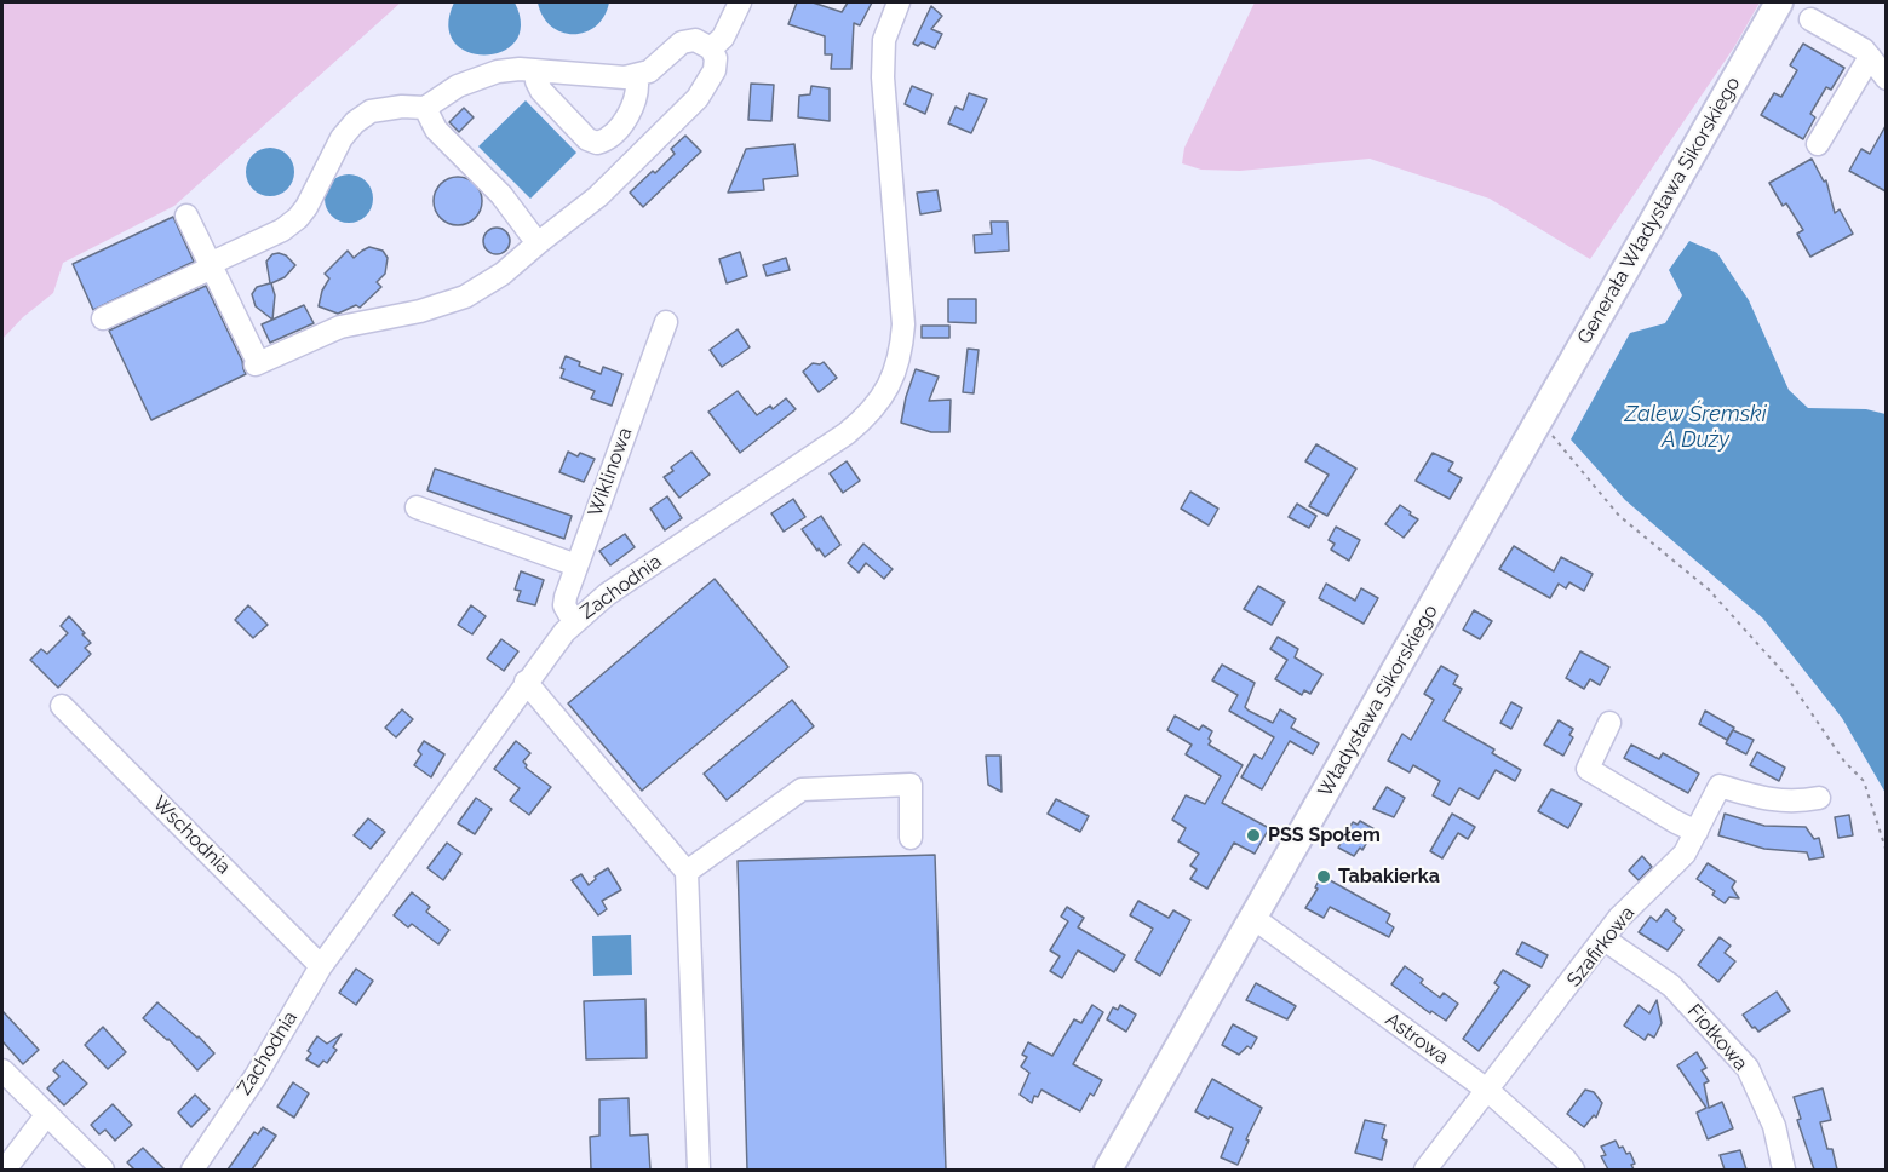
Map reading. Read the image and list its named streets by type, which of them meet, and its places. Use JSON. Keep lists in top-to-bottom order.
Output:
{
  "streets": {
    "main road": ["Generała Władysława Sikorskiego", "Władysława Sikorskiego"],
    "street": [
      "Wiklinowa",
      "Zachodnia",
      "Wschodnia",
      "Szafirkowa",
      "Fiołkowa",
      "Astrowa"
    ]
  },
  "crossings": [
    ["Generała Władysława Sikorskiego", "Władysława Sikorskiego"],
    ["Wiklinowa", "Zachodnia"],
    ["Zachodnia", "Wschodnia"],
    ["Władysława Sikorskiego", "Astrowa"],
    ["Szafirkowa", "Fiołkowa"],
    ["Szafirkowa", "Astrowa"]
  ],
  "water": ["Zalew Śremski A Duży"],
  "places": ["PSS Społem", "Tabakierka"]
}
